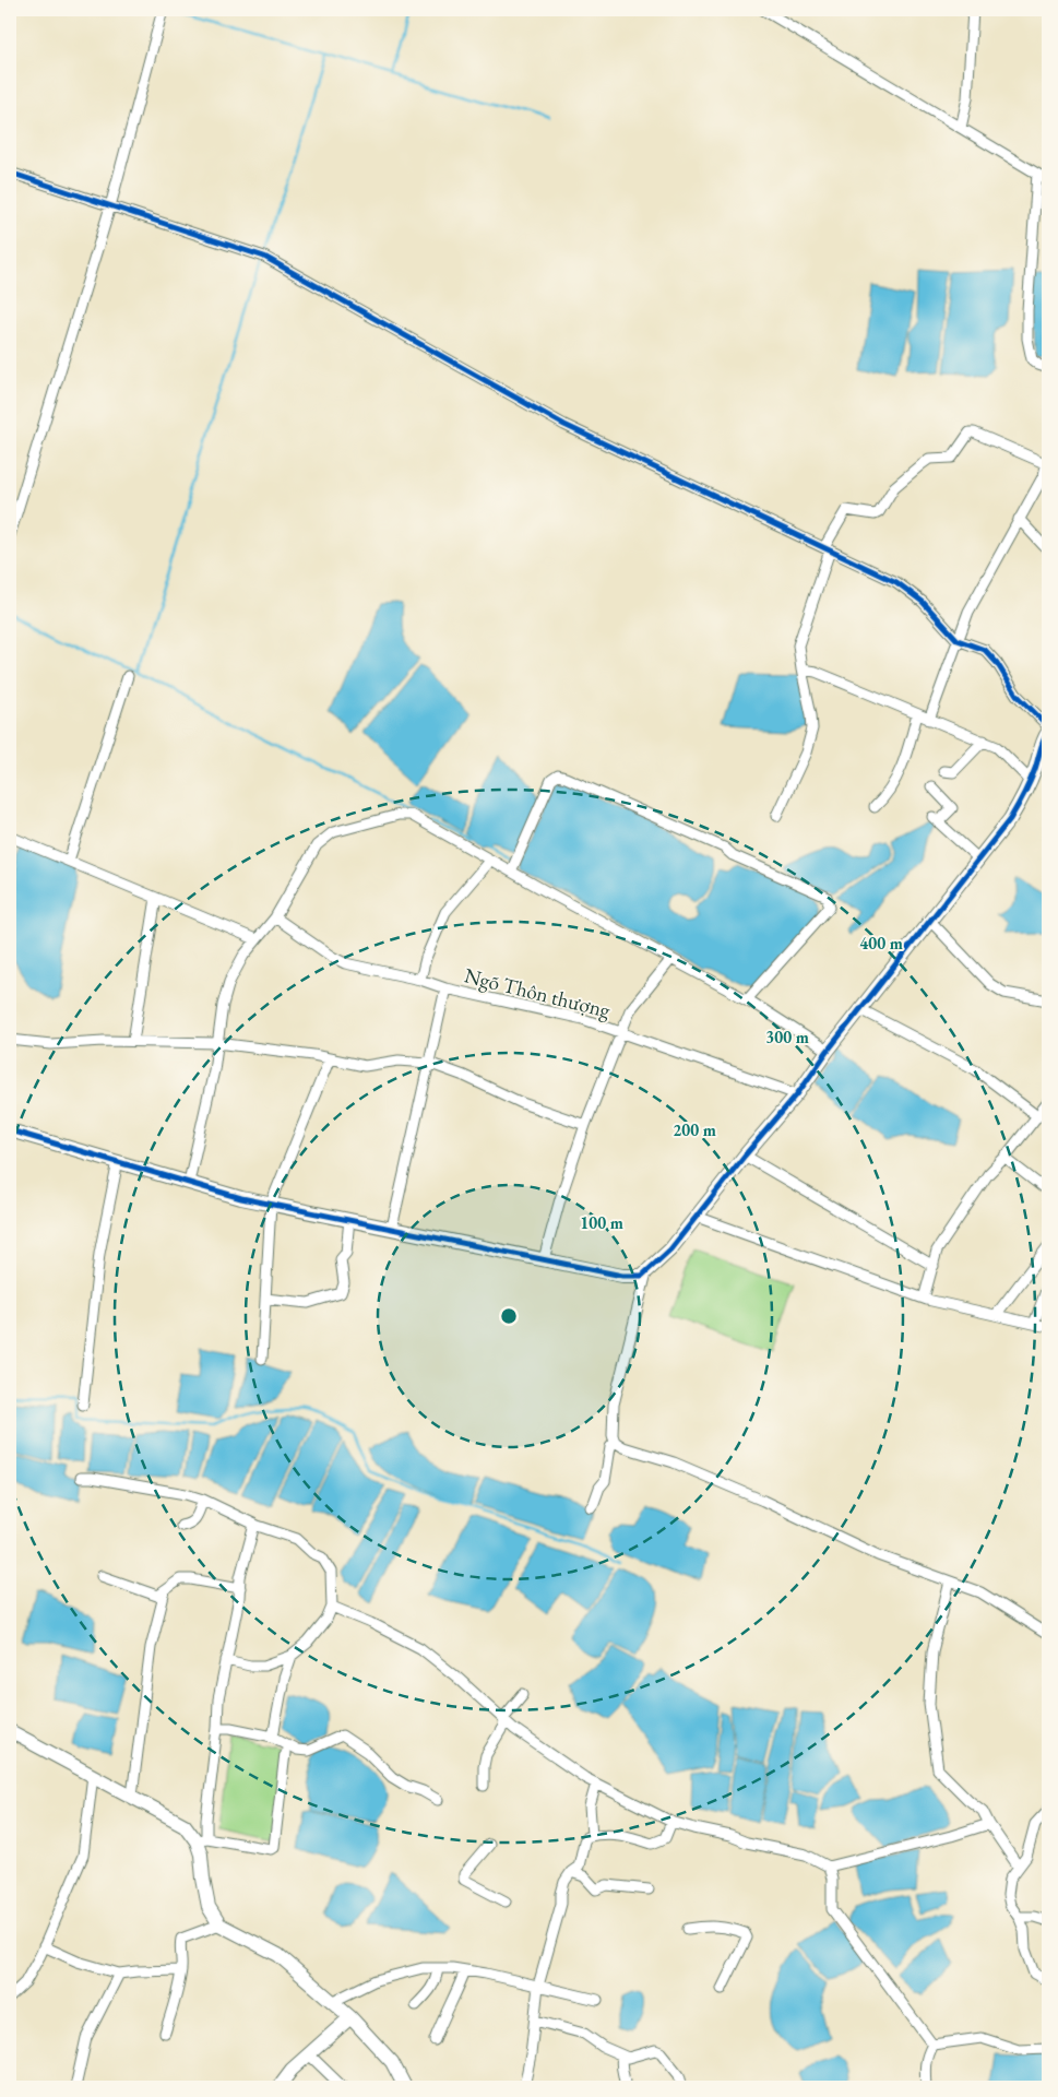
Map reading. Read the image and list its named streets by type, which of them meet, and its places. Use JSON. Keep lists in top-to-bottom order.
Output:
{
  "streets": {
    "street": ["Ngõ Thôn thượng"]
  },
  "rings": [
    "400 m",
    "300 m",
    "200 m",
    "100 m"
  ]
}
